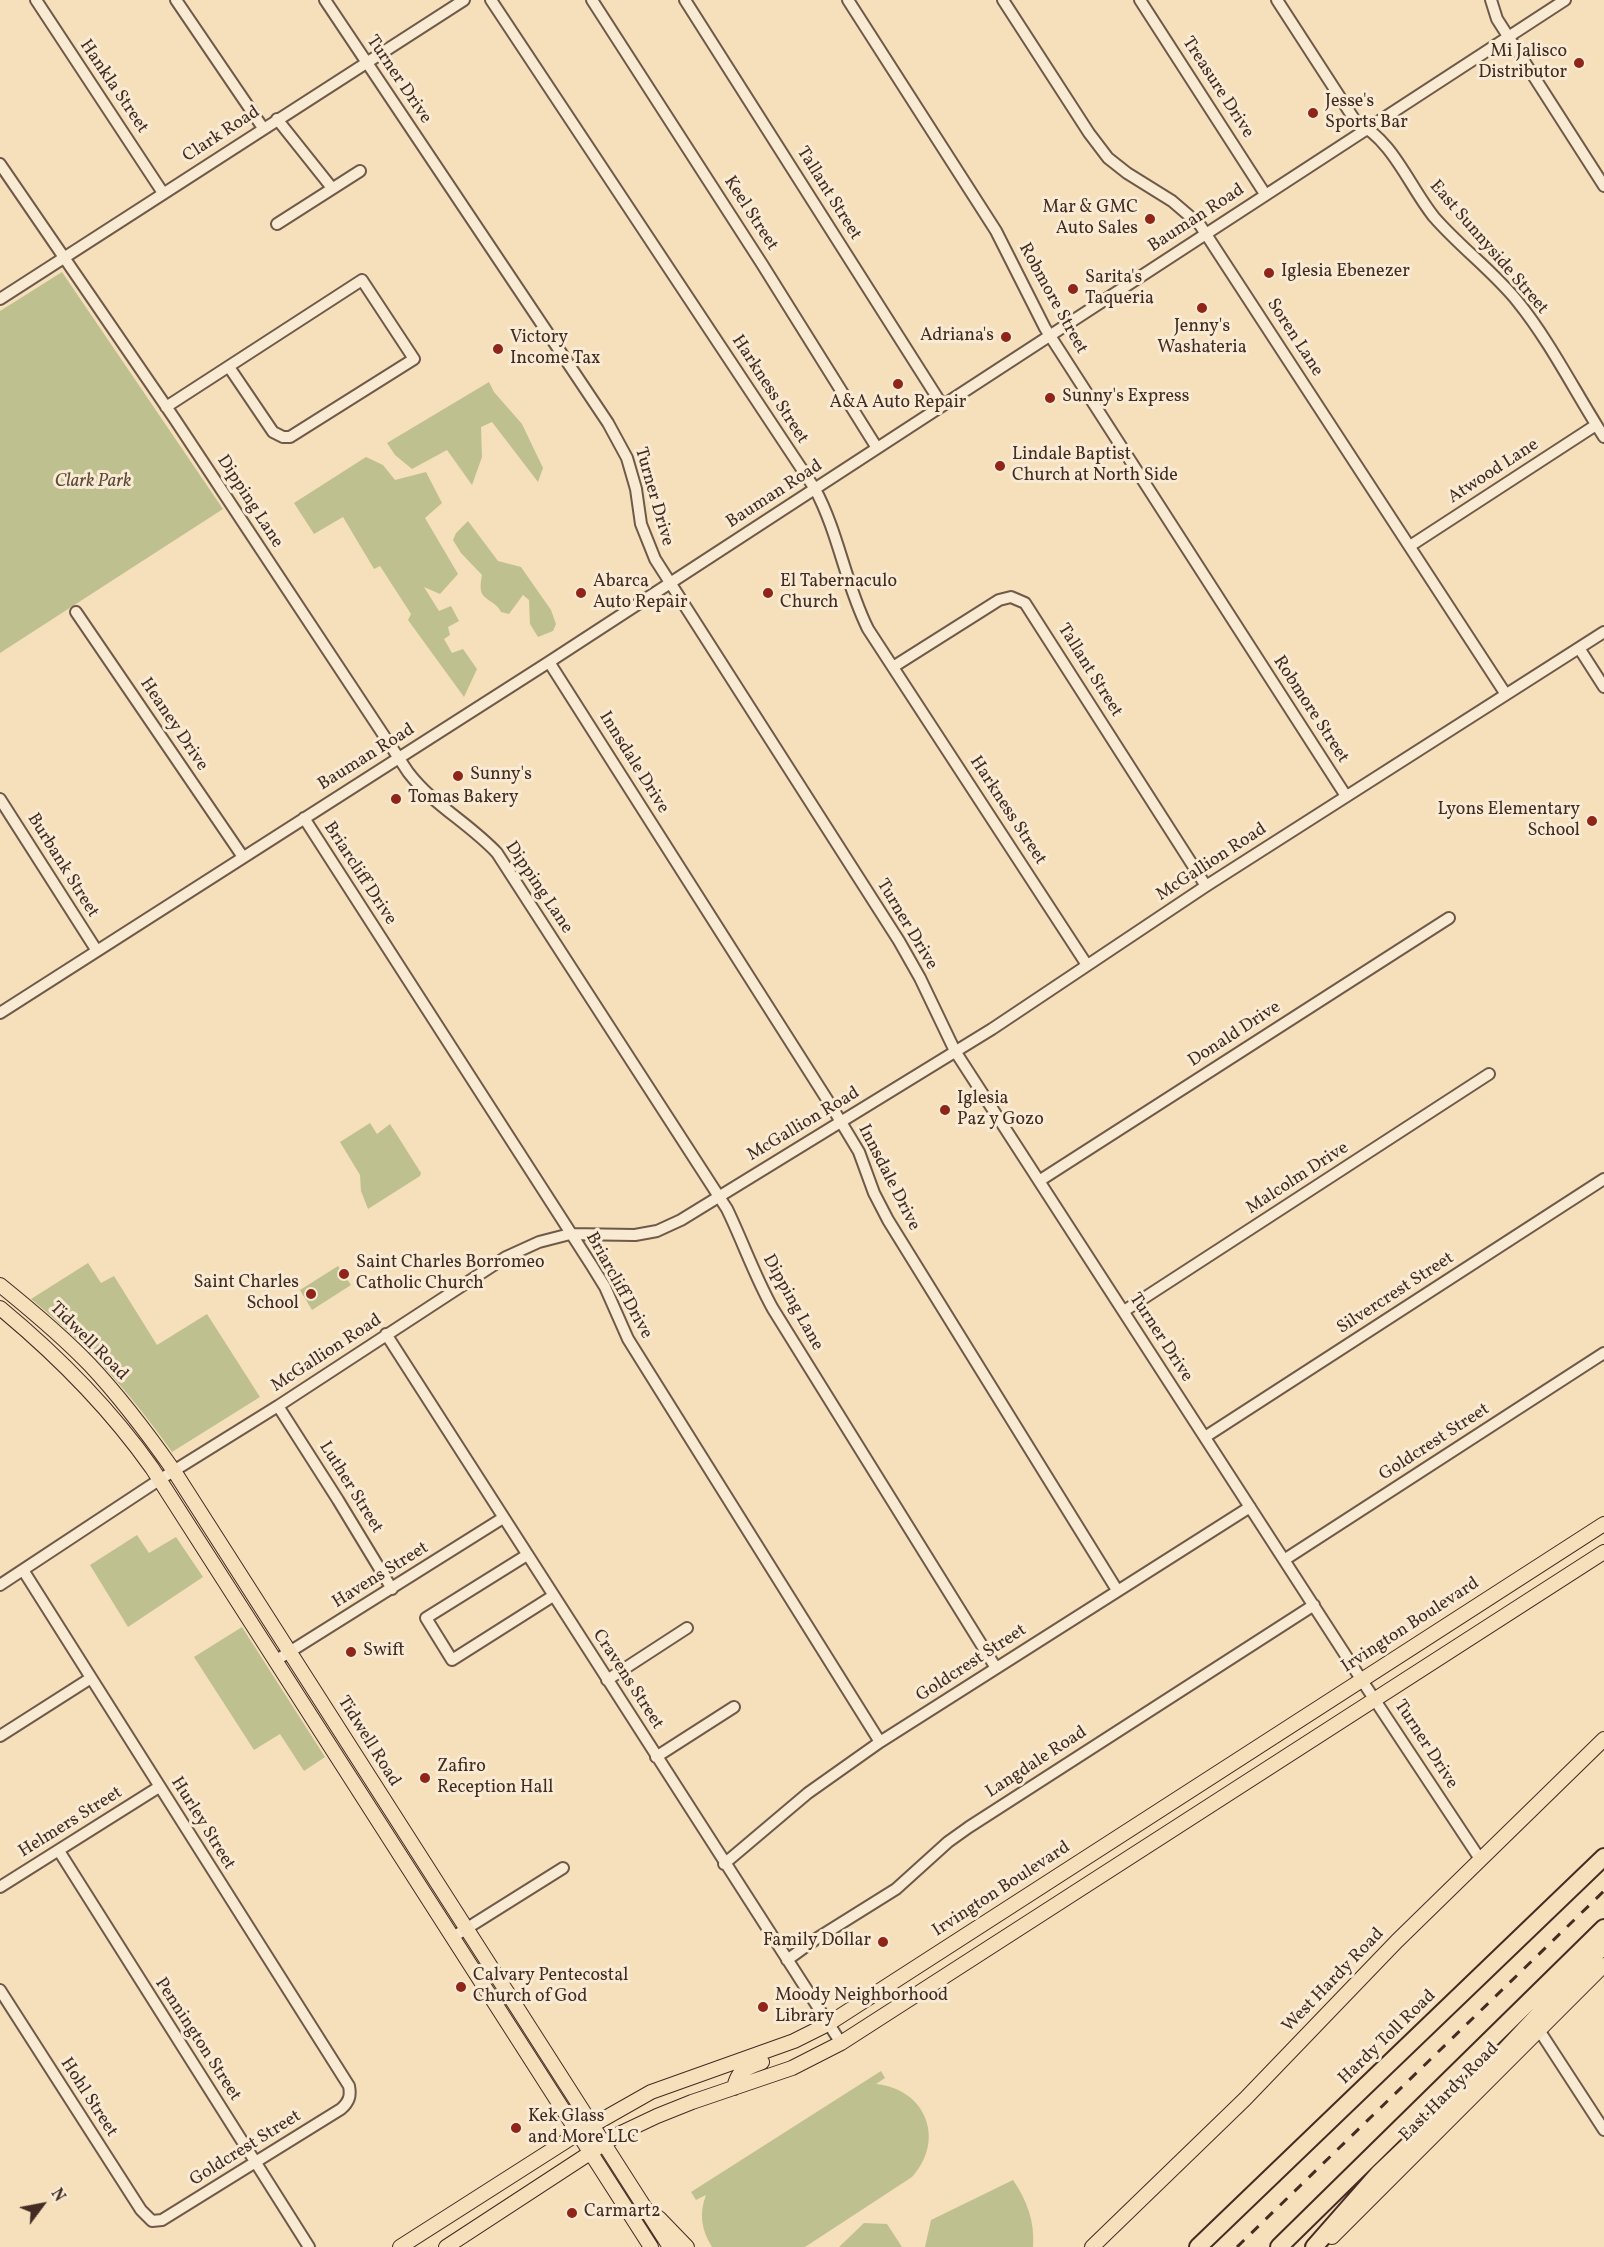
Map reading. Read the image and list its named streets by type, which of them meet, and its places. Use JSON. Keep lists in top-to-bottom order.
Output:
{
  "streets": {
    "highway": ["Hardy Toll Road"],
    "main road": [
      "Tidwell Road",
      "Irvington Boulevard",
      "West Hardy Road",
      "East Hardy Road"
    ],
    "street": [
      "Turner Drive",
      "Hankla Street",
      "Treasure Drive",
      "Clark Road",
      "Tallant Street",
      "Keel Street",
      "Bauman Road",
      "East Sunnyside Street",
      "Robmore Street",
      "Soren Lane",
      "Harkness Street",
      "Atwood Lane",
      "Dipping Lane",
      "Heaney Drive",
      "Innsdale Drive",
      "McGallion Road",
      "Burbank Street",
      "Briarcliff Drive",
      "Donald Drive",
      "Malcolm Drive",
      "Silvercrest Street",
      "Goldcrest Street",
      "Luther Street",
      "Havens Street",
      "Cravens Street",
      "Langdale Road",
      "Helmers Street",
      "Hurley Street",
      "Pennington Street",
      "Hohl Street"
    ]
  },
  "crossings": [
    ["Turner Drive", "Clark Road"],
    ["Turner Drive", "Bauman Road"],
    ["Turner Drive", "McGallion Road"],
    ["Turner Drive", "Donald Drive"],
    ["Turner Drive", "Malcolm Drive"],
    ["Turner Drive", "Silvercrest Street"],
    ["Turner Drive", "Goldcrest Street"],
    ["Turner Drive", "Irvington Boulevard"],
    ["Turner Drive", "Langdale Road"],
    ["Turner Drive", "West Hardy Road"],
    ["Hankla Street", "Clark Road"],
    ["Treasure Drive", "Bauman Road"],
    ["Clark Road", "Dipping Lane"],
    ["Tallant Street", "Bauman Road"],
    ["Tallant Street", "Harkness Street"],
    ["Tallant Street", "McGallion Road"],
    ["Keel Street", "Bauman Road"],
    ["Bauman Road", "East Sunnyside Street"],
    ["Bauman Road", "Robmore Street"],
    ["Bauman Road", "Soren Lane"],
    ["Bauman Road", "Harkness Street"],
    ["Bauman Road", "Dipping Lane"],
    ["Bauman Road", "Heaney Drive"],
    ["Bauman Road", "Innsdale Drive"],
    ["Bauman Road", "Burbank Street"],
    ["Bauman Road", "Briarcliff Drive"],
    ["East Sunnyside Street", "Atwood Lane"],
    ["Robmore Street", "McGallion Road"],
    ["Soren Lane", "Atwood Lane"],
    ["Soren Lane", "McGallion Road"],
    ["Harkness Street", "McGallion Road"],
    ["Dipping Lane", "McGallion Road"],
    ["Dipping Lane", "Goldcrest Street"],
    ["Innsdale Drive", "McGallion Road"],
    ["Innsdale Drive", "Goldcrest Street"],
    ["McGallion Road", "Briarcliff Drive"],
    ["McGallion Road", "Tidwell Road"],
    ["McGallion Road", "Luther Street"],
    ["McGallion Road", "Cravens Street"],
    ["McGallion Road", "Hurley Street"],
    ["Briarcliff Drive", "Goldcrest Street"],
    ["Tidwell Road", "Havens Street"],
    ["Tidwell Road", "Irvington Boulevard"],
    ["Goldcrest Street", "Cravens Street"],
    ["Goldcrest Street", "Hurley Street"],
    ["Goldcrest Street", "Pennington Street"],
    ["Goldcrest Street", "Hohl Street"],
    ["Luther Street", "Havens Street"],
    ["Havens Street", "Cravens Street"],
    ["Irvington Boulevard", "Cravens Street"],
    ["Cravens Street", "Langdale Road"],
    ["Helmers Street", "Hurley Street"],
    ["Helmers Street", "Pennington Street"]
  ],
  "parks": ["Clark Park"],
  "places": [
    "Mi Jalisco Distributor",
    "Jesse's Sports Bar",
    "Mar & GMC Auto Sales",
    "Iglesia Ebenezer",
    "Sarita's Taqueria",
    "Jenny's Washateria",
    "Adriana's",
    "Victory Income Tax",
    "A&A Auto Repair",
    "Sunny's Express",
    "Lindale Baptist Church at North Side",
    "Abarca Auto Repair",
    "El Tabernaculo Church",
    "Sunny's",
    "Tomas Bakery",
    "Lyons Elementary School",
    "Iglesia Paz y Gozo",
    "Saint Charles Borromeo Catholic Church",
    "Saint Charles School",
    "Swift",
    "Zafiro Reception Hall",
    "Family Dollar",
    "Calvary Pentecostal Church of God",
    "Moody Neighborhood Library",
    "Kek Glass and More LLC",
    "Carmart2"
  ],
  "north": "top right"
}
